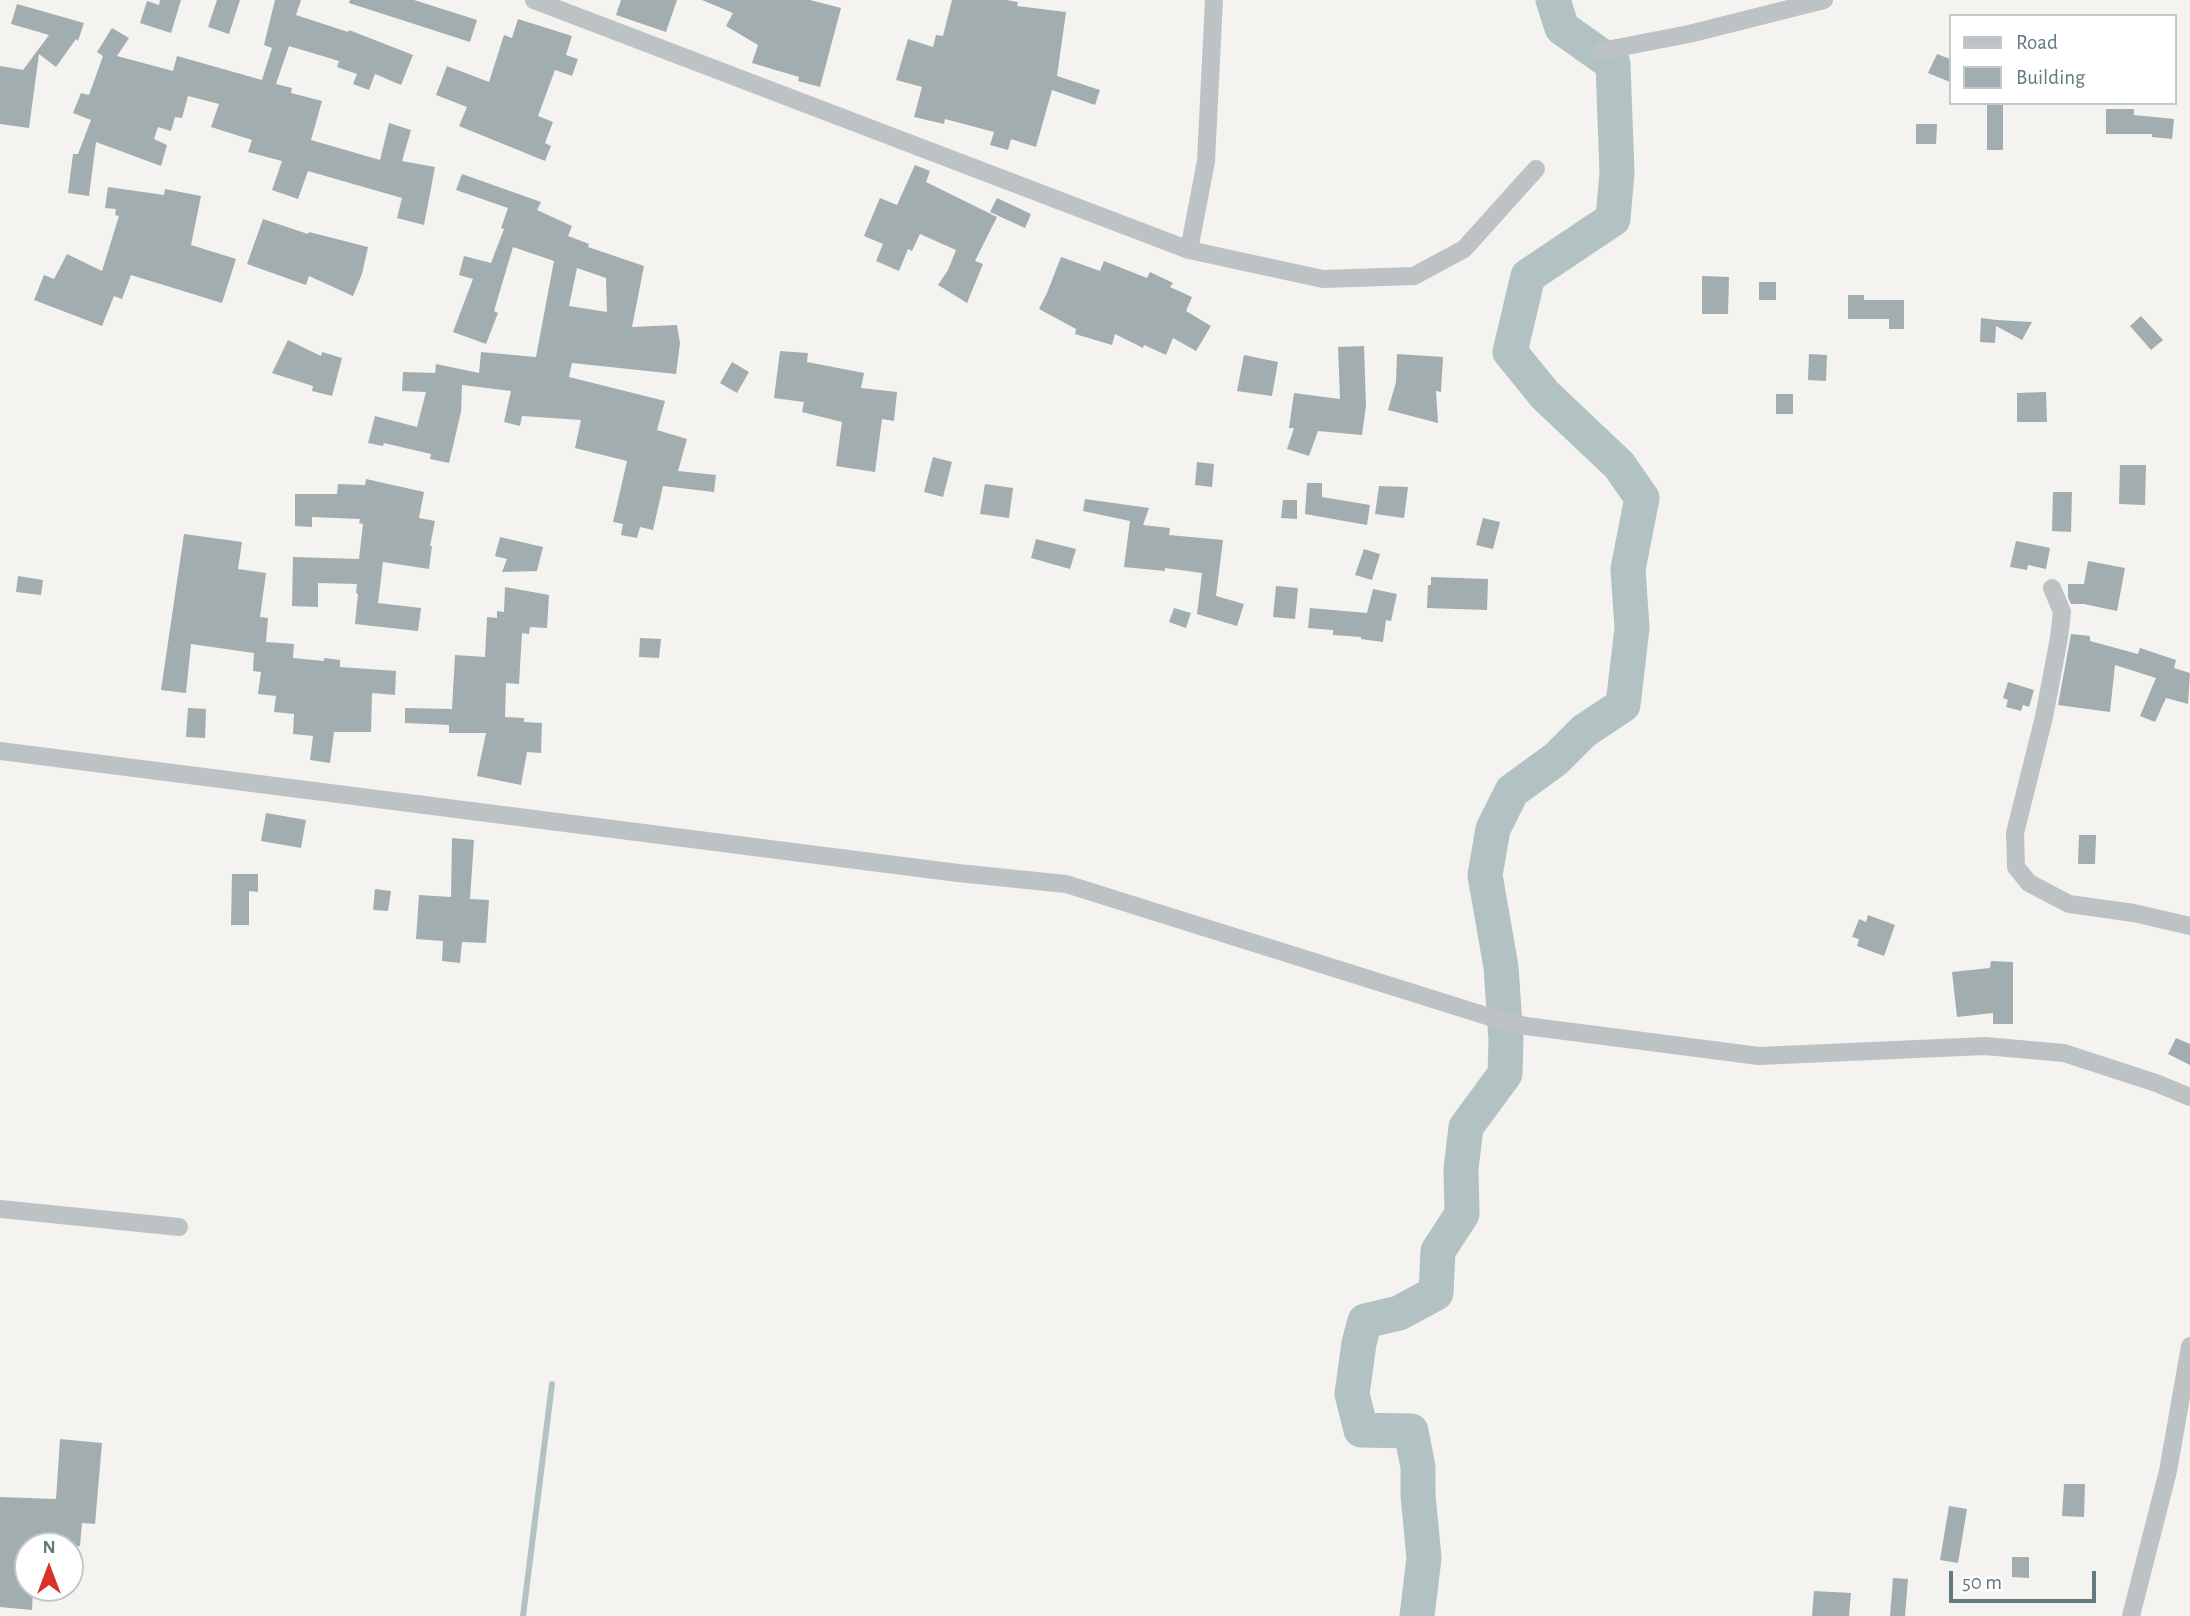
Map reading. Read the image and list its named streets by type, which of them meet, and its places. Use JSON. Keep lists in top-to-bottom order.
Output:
{
  "legend": ["Road", "Building"],
  "scale_bar": "50 m",
  "north": "top"
}
